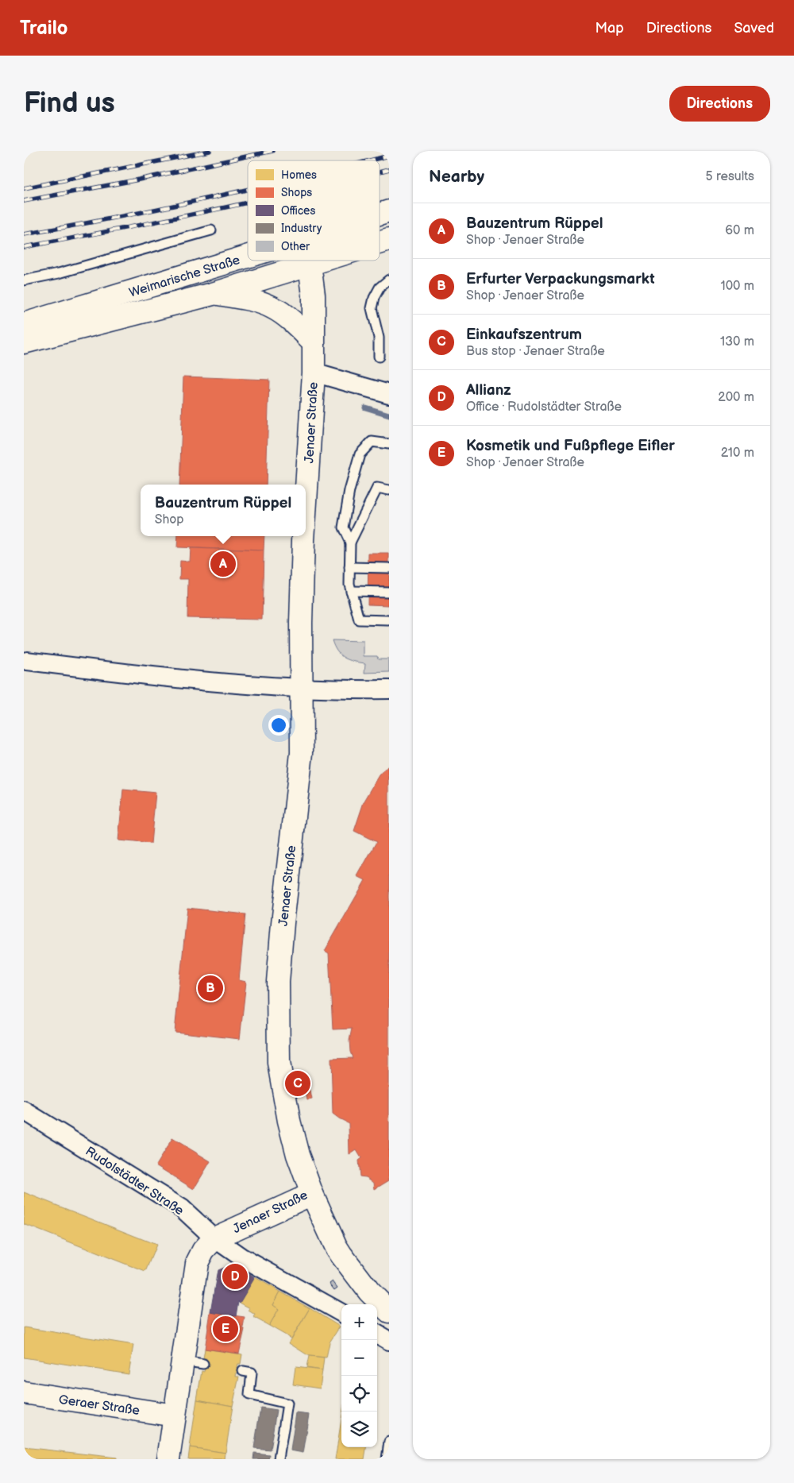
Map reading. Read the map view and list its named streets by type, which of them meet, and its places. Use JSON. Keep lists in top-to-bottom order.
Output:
{
  "streets": {
    "main road": ["Weimarische Straße", "Jenaer Straße", "Geraer Straße"],
    "street": ["Rudolstädter Straße"]
  },
  "crossings": [
    ["Weimarische Straße", "Jenaer Straße"],
    ["Jenaer Straße", "Rudolstädter Straße"],
    ["Jenaer Straße", "Geraer Straße"]
  ],
  "legend": [
    "Homes",
    "Shops",
    "Offices",
    "Industry",
    "Other"
  ],
  "page": {
    "header": "Trailo",
    "nav": ["Map", "Directions", "Saved"],
    "buttons": "Directions",
    "title": "Find us",
    "heading": ["Nearby", "5 results"],
    "list": [
      {
        "mark": "A",
        "name": "Bauzentrum Rüppel",
        "note": "Shop · Jenaer Straße",
        "value": "60 m"
      },
      {
        "mark": "B",
        "name": "Erfurter Verpackungsmarkt",
        "note": "Shop · Jenaer Straße",
        "value": "100 m"
      },
      {
        "mark": "C",
        "name": "Einkaufszentrum",
        "note": "Bus stop · Jenaer Straße",
        "value": "130 m"
      },
      {
        "mark": "D",
        "name": "Allianz",
        "note": "Office · Rudolstädter Straße",
        "value": "200 m"
      },
      {
        "mark": "E",
        "name": "Kosmetik und Fußpflege Eifler",
        "note": "Shop · Jenaer Straße",
        "value": "210 m"
      }
    ],
    "popup": ["Bauzentrum Rüppel", "Shop"],
    "pins": [
      "A",
      "B",
      "C",
      "D",
      "E"
    ],
    "map_buttons": ["+", "−"]
  }
}
